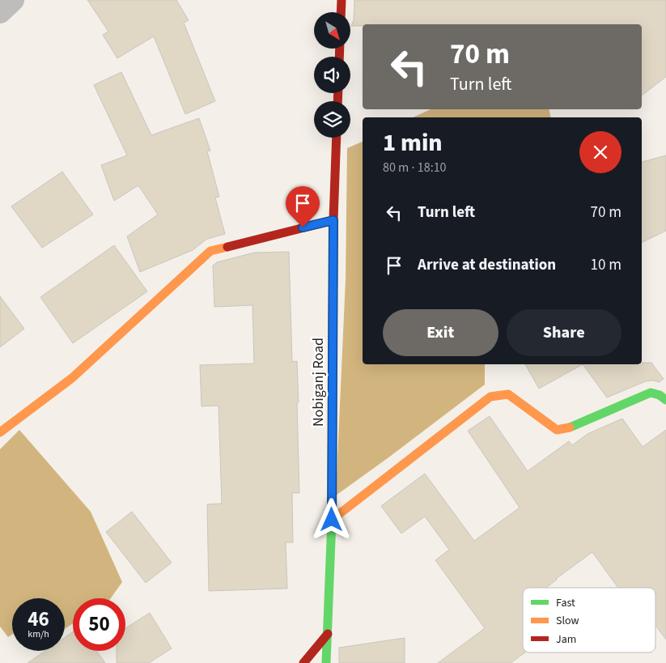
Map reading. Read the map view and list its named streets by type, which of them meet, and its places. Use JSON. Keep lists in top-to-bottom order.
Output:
{
  "streets": {
    "street": ["Nobiganj Road"]
  },
  "legend": ["Fast", "Slow", "Jam"],
  "north": "bottom right",
  "page": {
    "turn": ["70 m", "Turn left"],
    "heading": ["1 min", "80 m · 18:10"],
    "list": [
      {
        "name": "Turn left",
        "value": "70 m"
      },
      {
        "name": "Arrive at destination",
        "value": "10 m"
      }
    ],
    "buttons": ["Exit", "Share"],
    "speed": "46 km/h",
    "limit": "50"
  }
}
